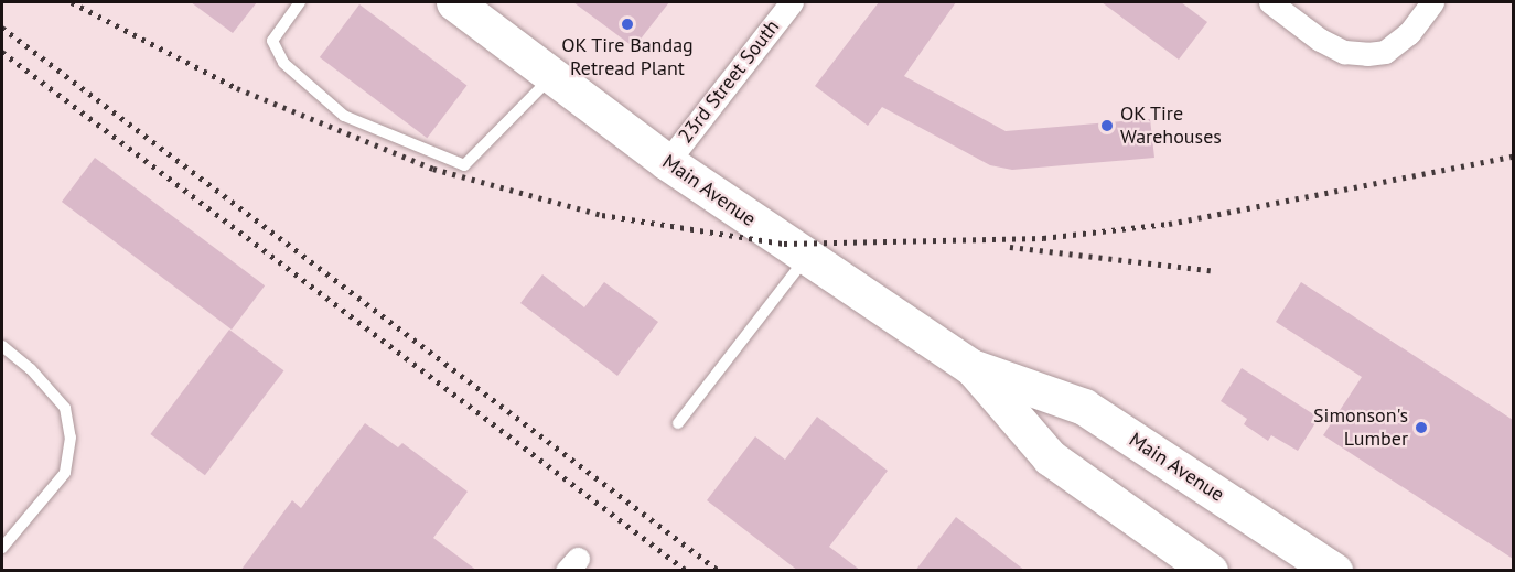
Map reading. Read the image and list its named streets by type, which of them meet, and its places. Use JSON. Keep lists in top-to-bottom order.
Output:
{
  "streets": {
    "main road": ["Main Avenue"],
    "street": ["23rd Street South"]
  },
  "crossings": [
    ["23rd Street South", "Main Avenue"]
  ],
  "places": ["OK Tire Bandag Retread Plant", "OK Tire Warehouses", "Simonson's Lumber"]
}
